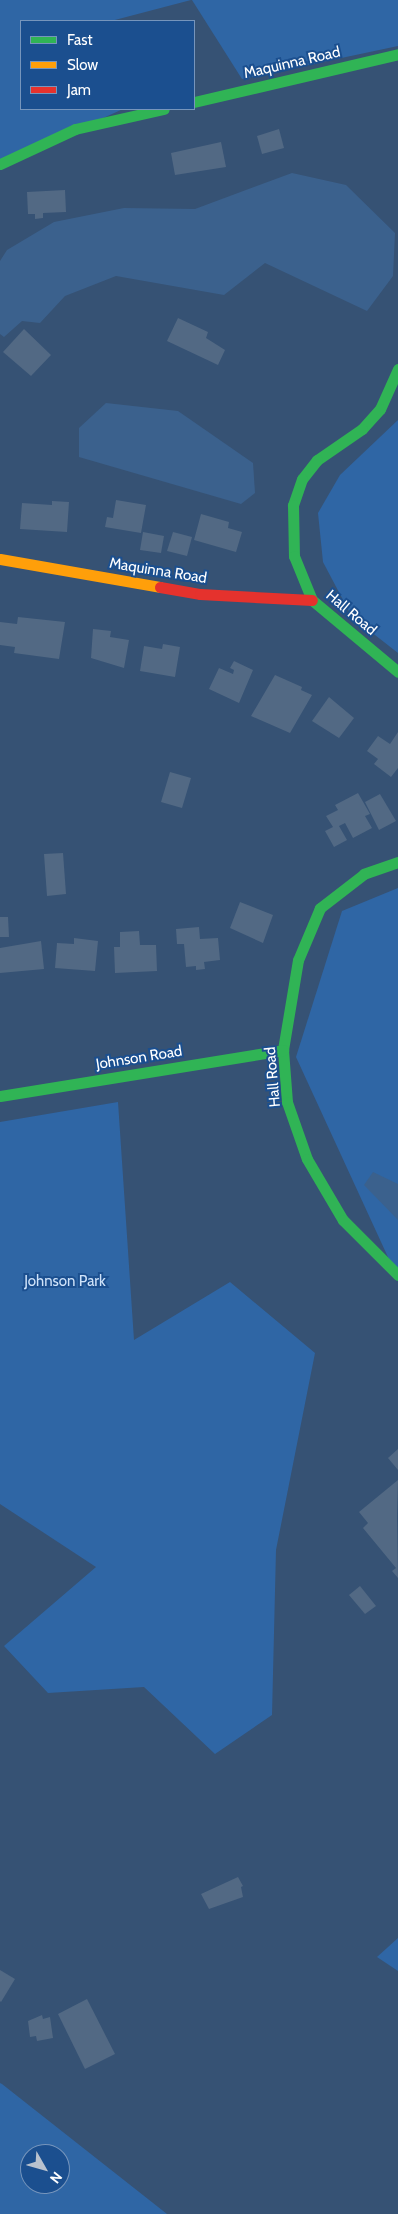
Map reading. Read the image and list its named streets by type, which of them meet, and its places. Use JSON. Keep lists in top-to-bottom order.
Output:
{
  "streets": {
    "street": ["Maquinna Road", "Hall Road", "Johnson Road"]
  },
  "crossings": [
    ["Maquinna Road", "Hall Road"],
    ["Hall Road", "Johnson Road"]
  ],
  "parks": ["Johnson Park"],
  "legend": ["Fast", "Slow", "Jam"],
  "north": "bottom right"
}
